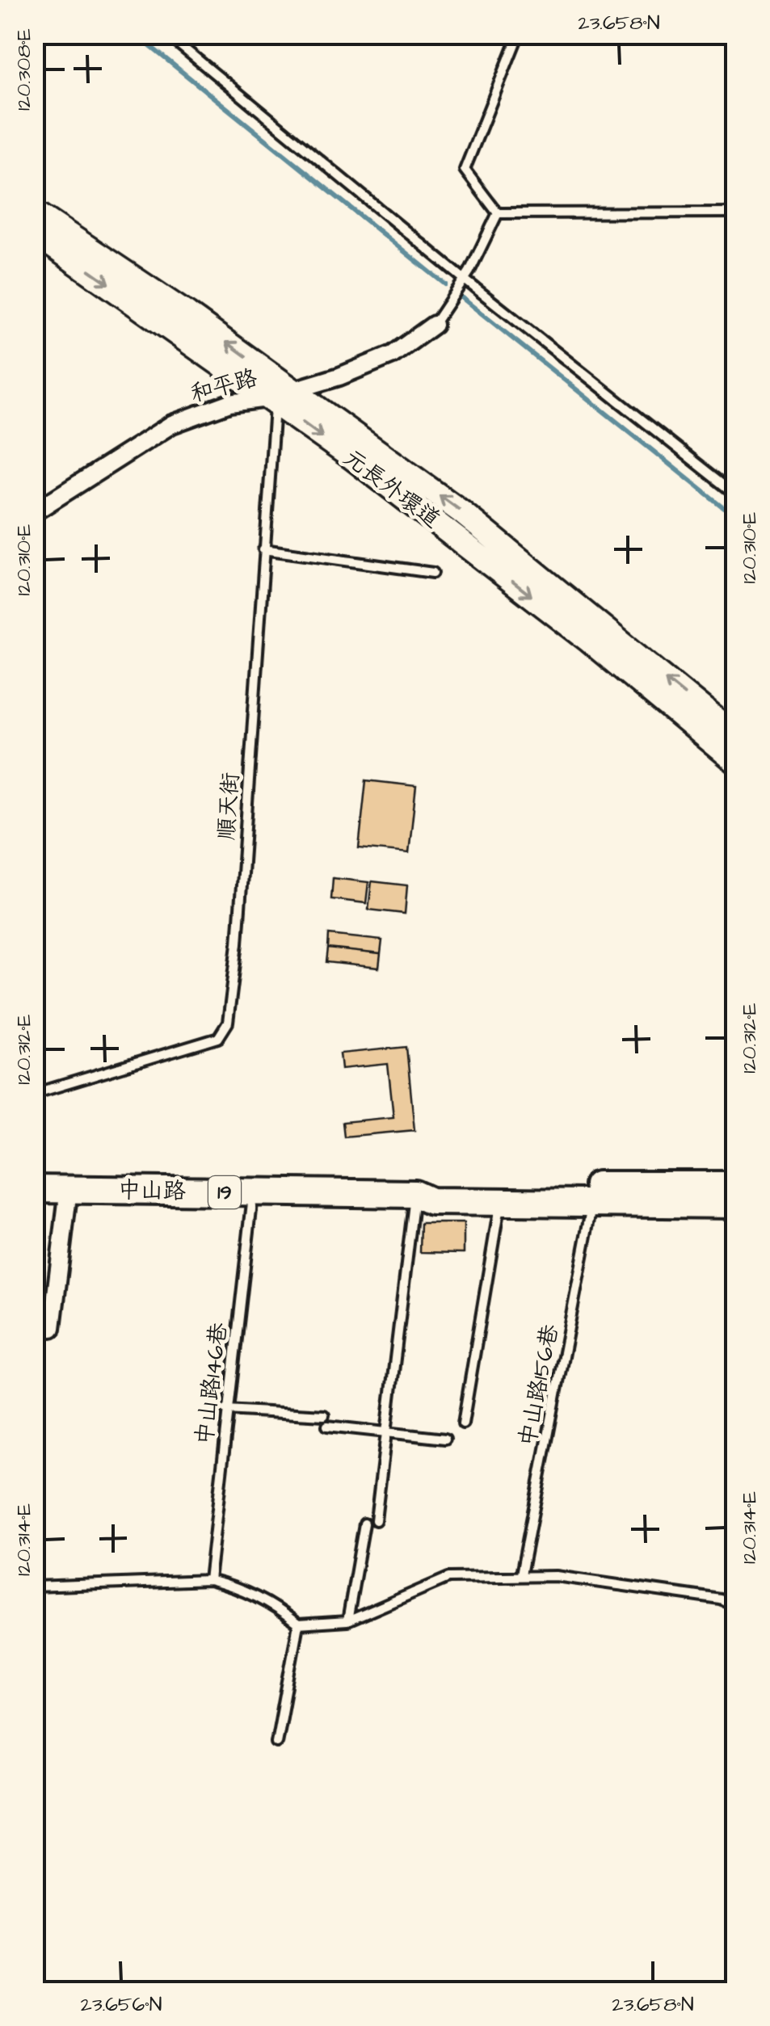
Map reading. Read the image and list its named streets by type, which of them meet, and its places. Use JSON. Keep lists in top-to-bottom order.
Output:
{
  "streets": {
    "main road": ["中山路", "19"],
    "street": ["和平路", "元長外環道"],
    "lane": ["順天街", "中山路146巷", "中山路156巷"]
  },
  "crossings": [
    ["和平路", "元長外環道"],
    ["和平路", "順天街"],
    ["元長外環道", "順天街"],
    ["中山路", "中山路146巷"],
    ["中山路", "中山路156巷"]
  ],
  "coordinates": [
    "23.658°N",
    "120.308°E",
    "120.310°E",
    "120.312°E",
    "120.314°E",
    "23.656°N"
  ]
}
